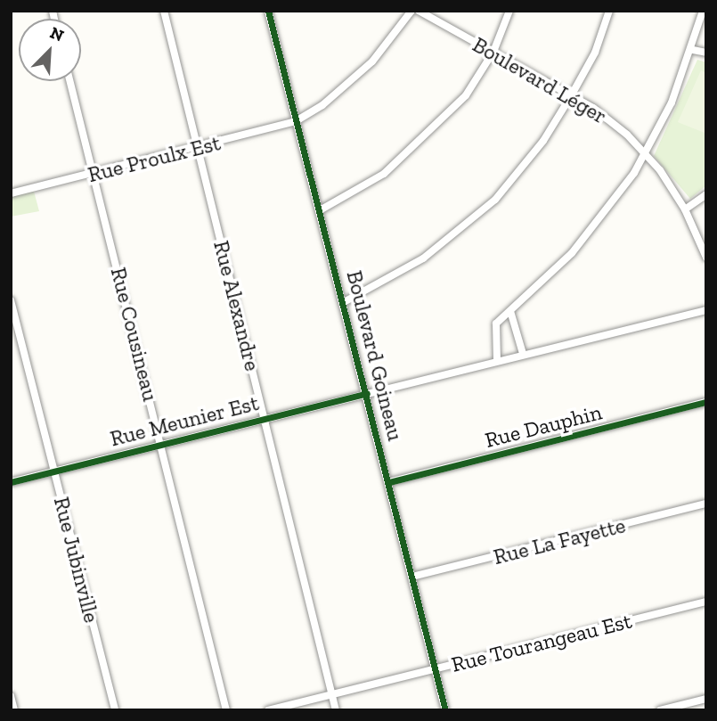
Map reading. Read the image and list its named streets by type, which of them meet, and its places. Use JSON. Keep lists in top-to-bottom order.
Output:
{
  "streets": {
    "street": [
      "Boulevard Léger",
      "Rue Proulx Est",
      "Rue Alexandre",
      "Rue Cousineau",
      "Boulevard Goineau",
      "Rue Meunier Est",
      "Rue Dauphin",
      "Rue La Fayette",
      "Rue Jubinville",
      "Rue Tourangeau Est"
    ]
  },
  "crossings": [
    ["Rue Proulx Est", "Rue Alexandre"],
    ["Rue Proulx Est", "Rue Cousineau"],
    ["Rue Proulx Est", "Boulevard Goineau"],
    ["Rue Alexandre", "Rue Meunier Est"],
    ["Rue Alexandre", "Rue Tourangeau Est"],
    ["Rue Cousineau", "Rue Meunier Est"],
    ["Boulevard Goineau", "Rue Meunier Est"],
    ["Boulevard Goineau", "Rue Dauphin"],
    ["Boulevard Goineau", "Rue La Fayette"],
    ["Boulevard Goineau", "Rue Tourangeau Est"],
    ["Rue Meunier Est", "Rue Jubinville"]
  ],
  "north": "top right"
}
